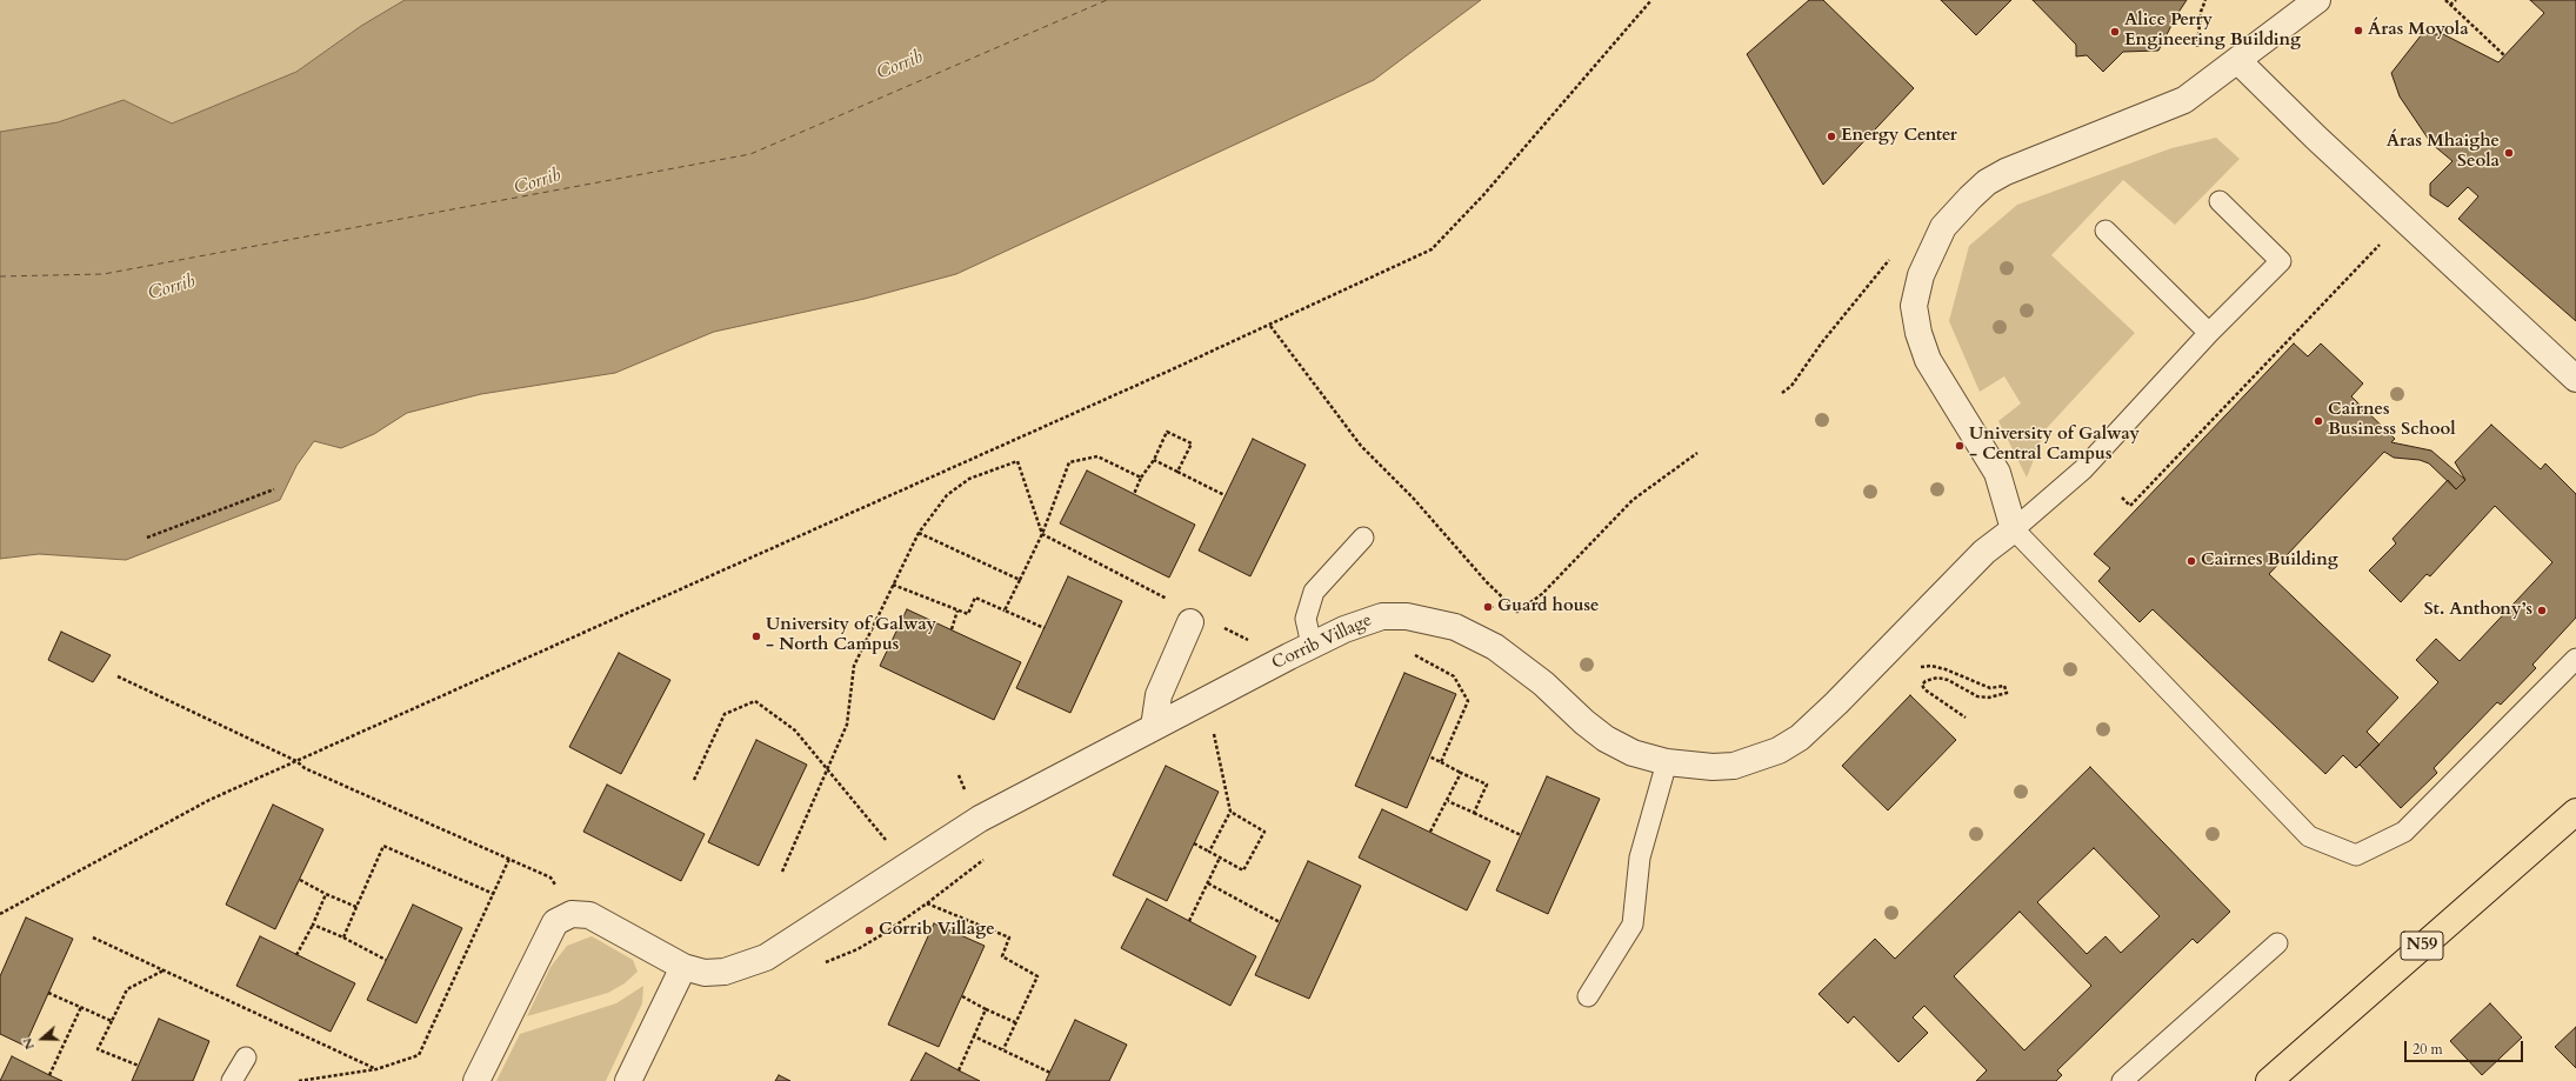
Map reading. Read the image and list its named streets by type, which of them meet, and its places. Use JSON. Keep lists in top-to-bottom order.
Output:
{
  "streets": {
    "main road": ["N59"],
    "street": ["Corrib Village"]
  },
  "water": ["Corrib"],
  "places": [
    "Áras Moyola",
    "Alice Perry Engineering Building",
    "Energy Center",
    "Áras Mhaighe Seola",
    "Cairnes Business School",
    "University of Galway - Central Campus",
    "Cairnes Building",
    "Guard house",
    "St. Anthony’s",
    "University of Galway - North Campus",
    "Corrib Village"
  ],
  "scale_bar": "20 m",
  "north": "left"
}
